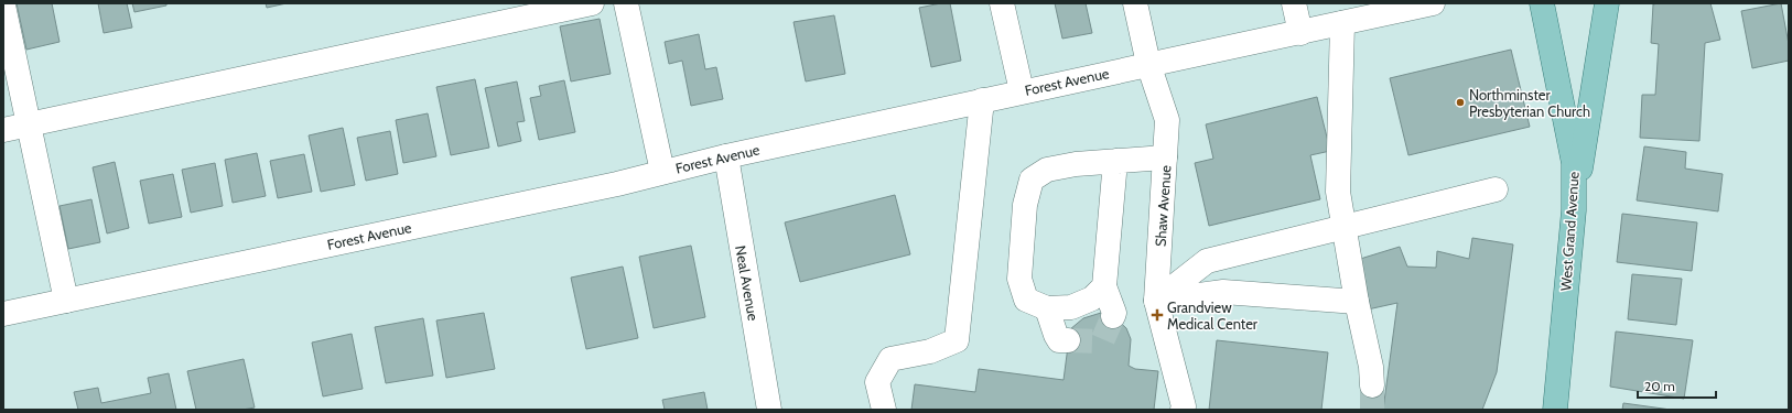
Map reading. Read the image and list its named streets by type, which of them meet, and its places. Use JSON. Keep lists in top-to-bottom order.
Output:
{
  "streets": {
    "main road": ["West Grand Avenue"],
    "street": ["Forest Avenue", "Shaw Avenue", "Neal Avenue"]
  },
  "crossings": [
    ["Forest Avenue", "Shaw Avenue"],
    ["Forest Avenue", "Neal Avenue"]
  ],
  "places": {
    "other": ["Northminster Presbyterian Church"],
    "health": ["Grandview Medical Center"]
  },
  "scale_bar": "20 m"
}
